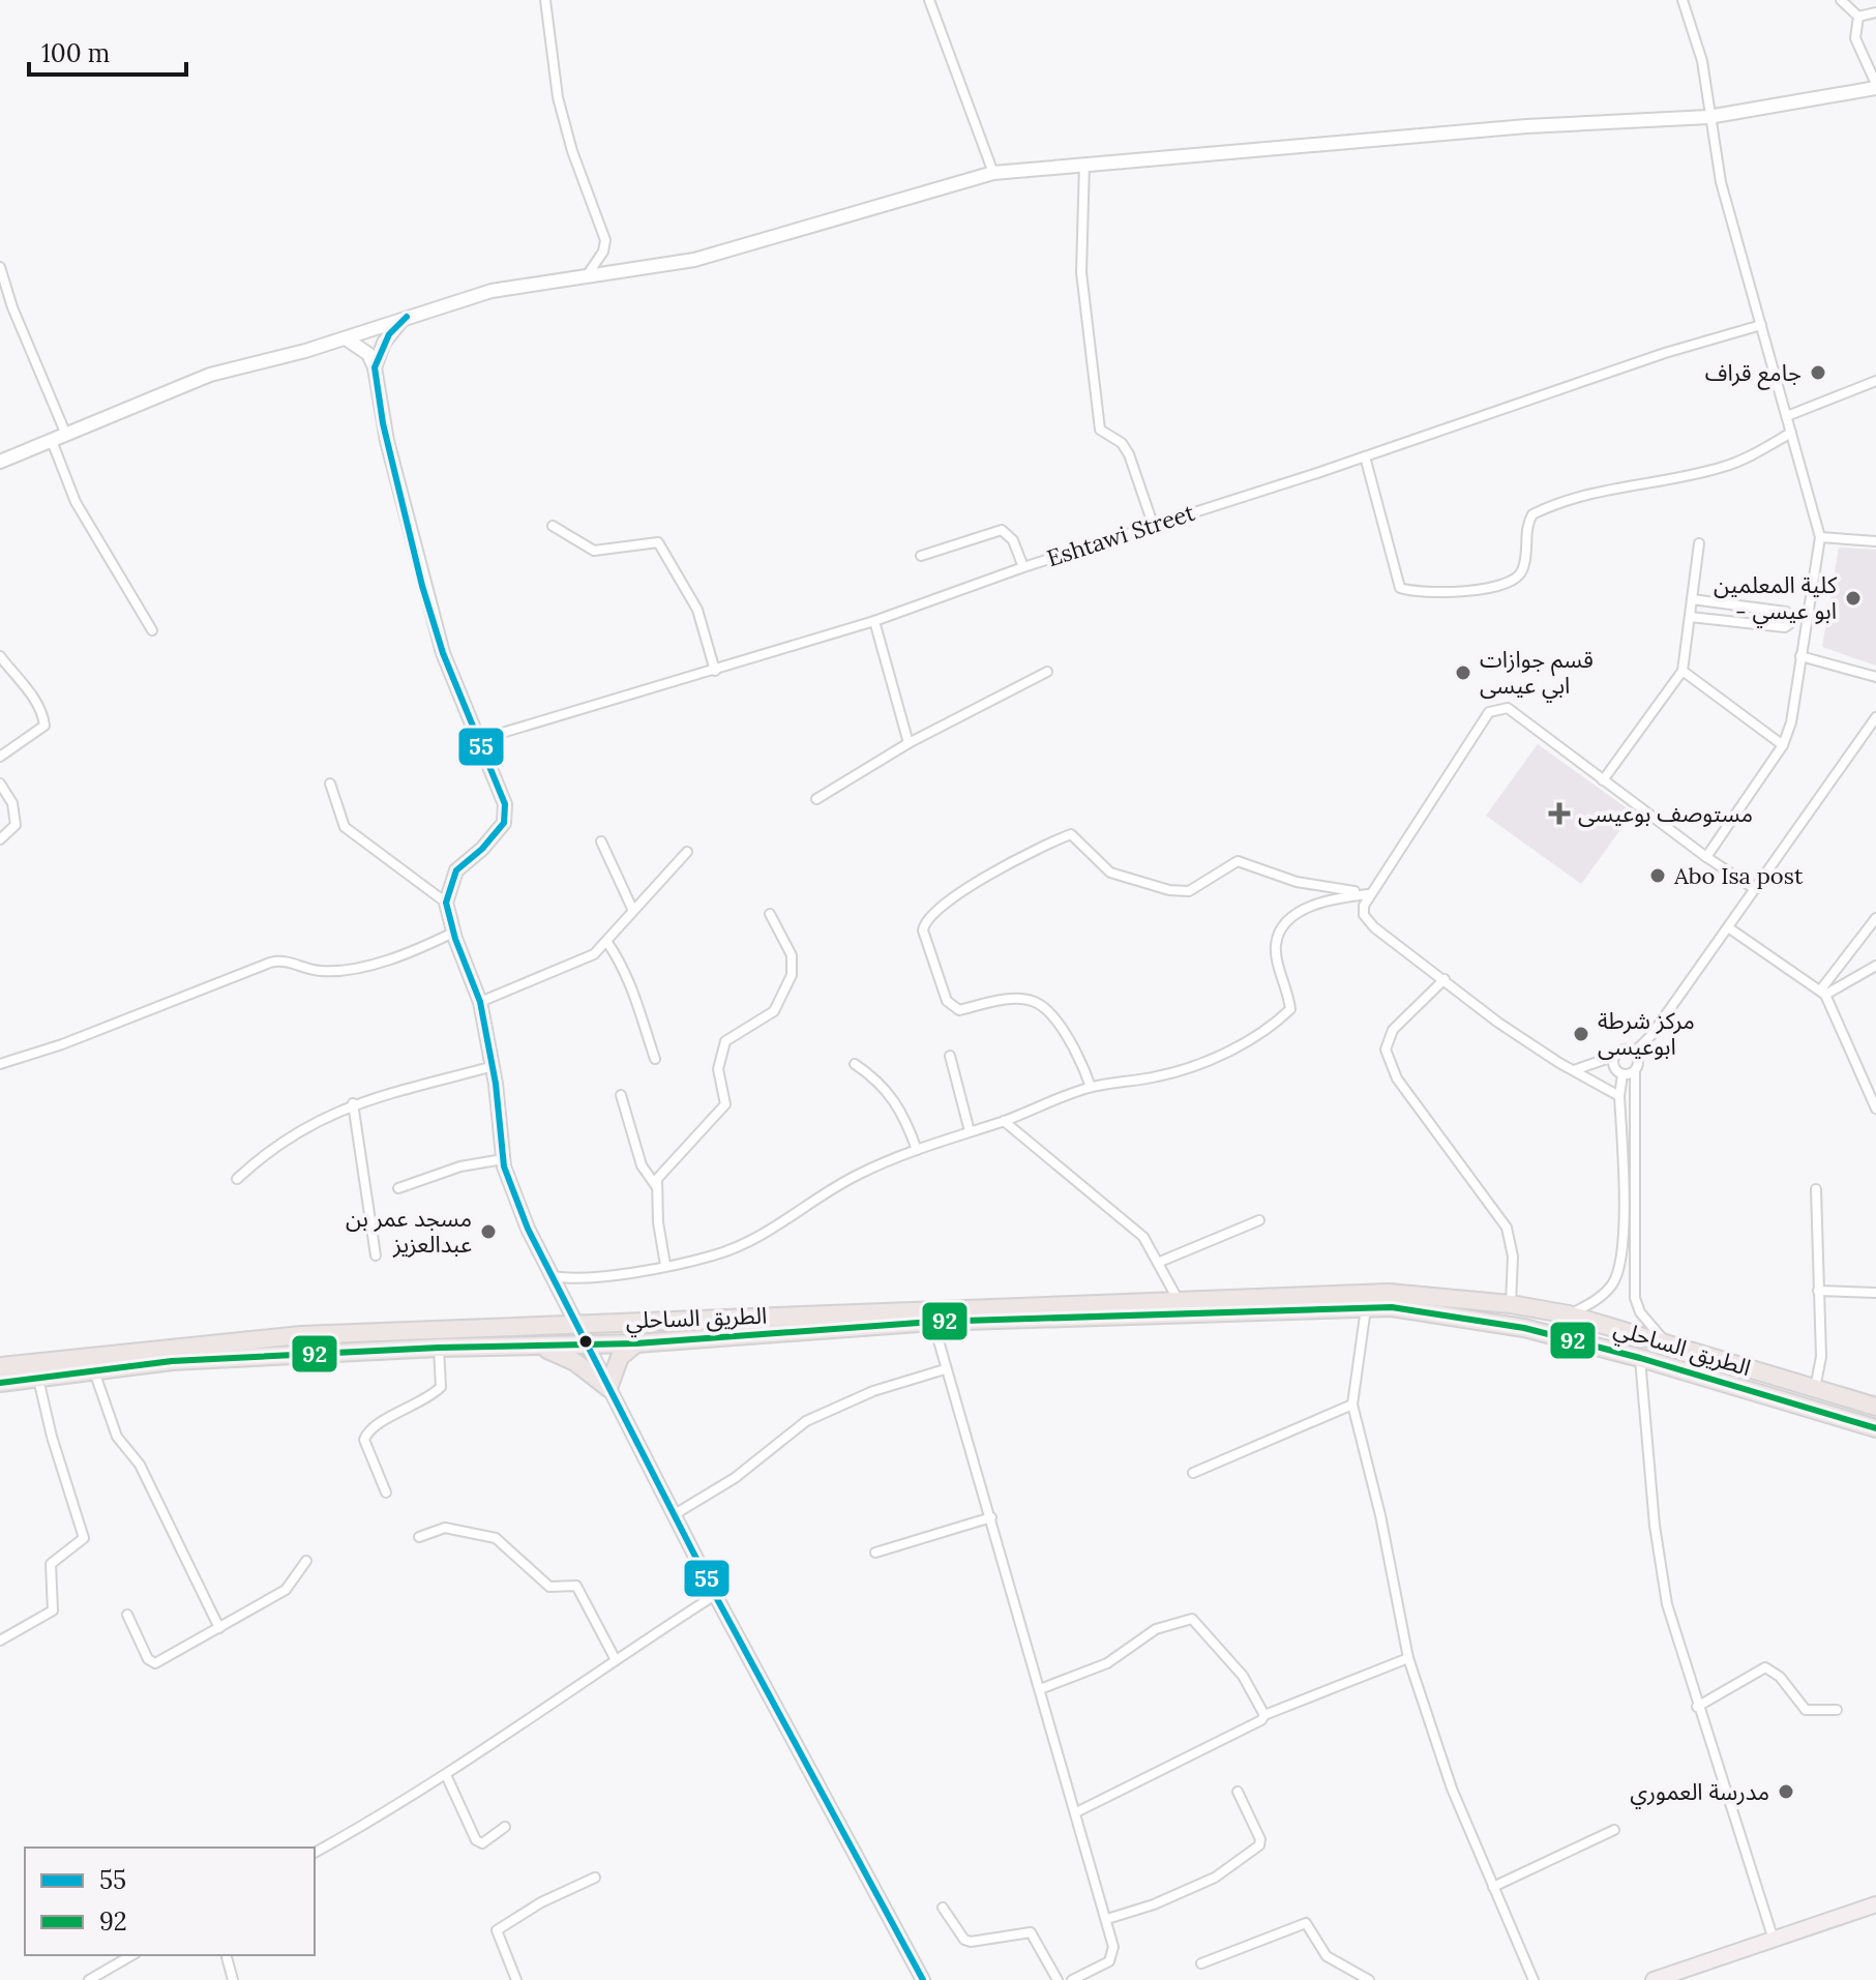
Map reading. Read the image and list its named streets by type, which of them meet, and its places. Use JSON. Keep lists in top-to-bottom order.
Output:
{
  "streets": {
    "highway": ["الطريق الساحلي"],
    "street": ["Eshtawi Street"]
  },
  "places": {
    "other": [
      "جامع قراف",
      "كلية المعلمين - ابو عيسي",
      "قسم جوازات ابي عيسى",
      "Abo Isa post",
      "مركز شرطة ابوعيسى",
      "مسجد عمر بن عبدالعزيز",
      "مدرسة العموري"
    ],
    "health": ["مستوصف بوعيسى"]
  },
  "lines": ["transit line 55", "transit line 92"],
  "legend": ["55", "92"],
  "scale_bar": "100 m"
}
